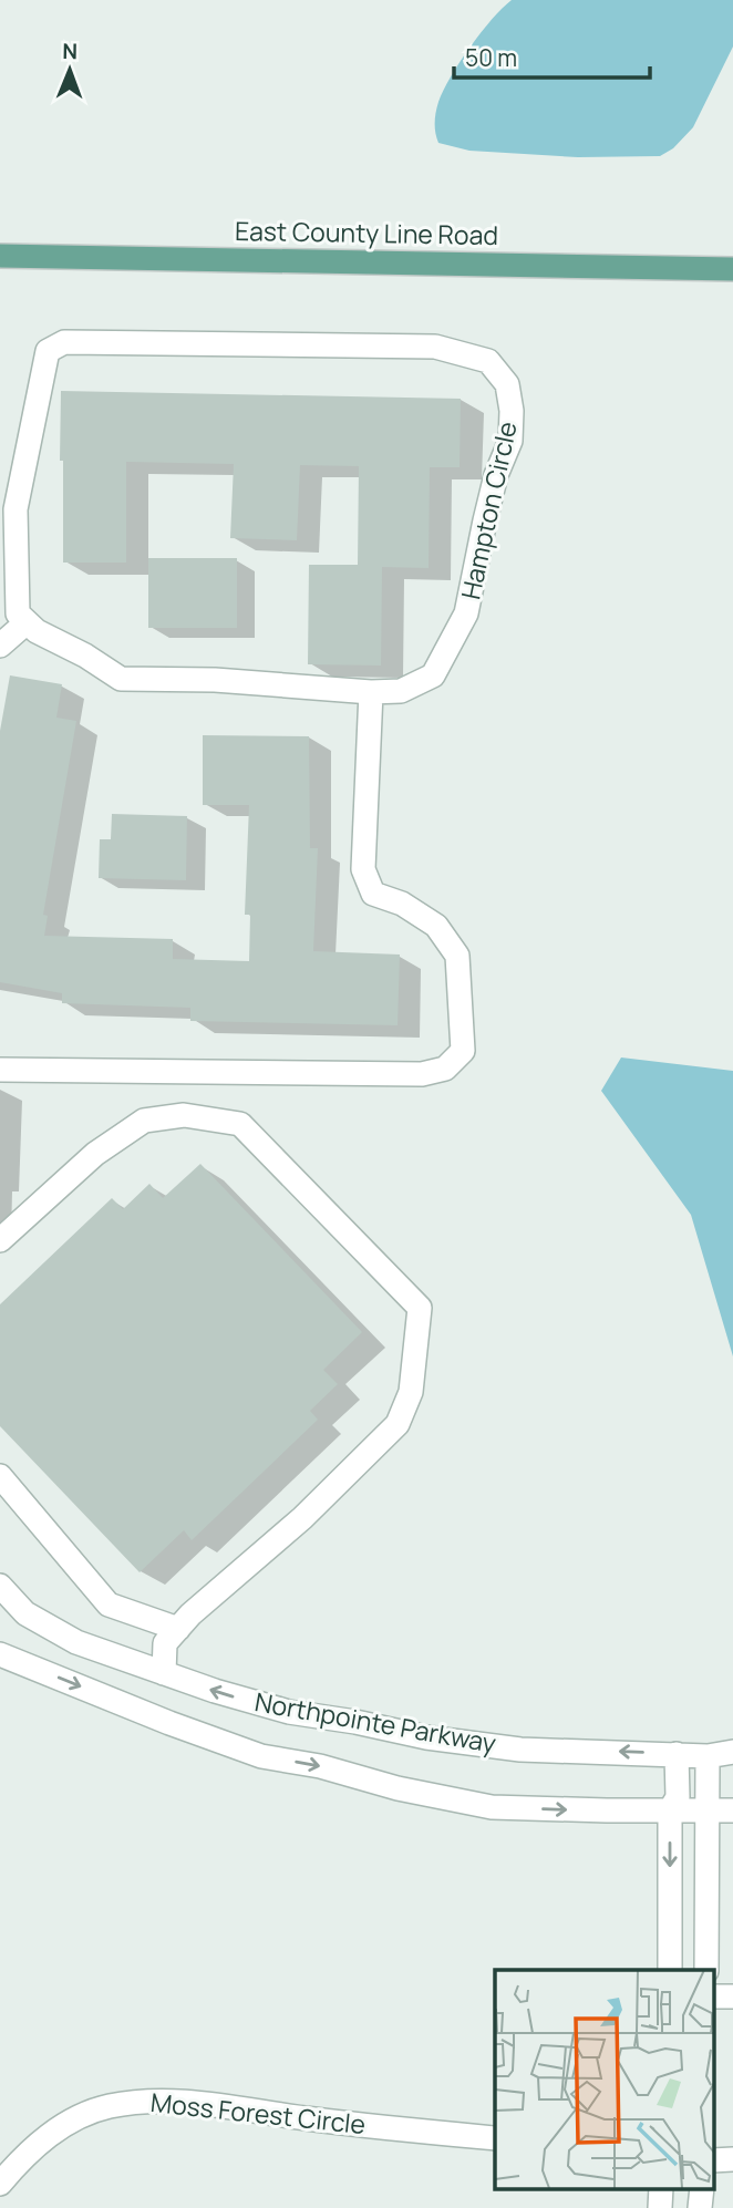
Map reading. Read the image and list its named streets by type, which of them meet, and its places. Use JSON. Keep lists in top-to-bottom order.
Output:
{
  "streets": {
    "main road": ["East County Line Road"],
    "street": ["Hampton Circle", "Northpointe Parkway", "Moss Forest Circle"]
  },
  "scale_bar": "50 m",
  "north": "top"
}
